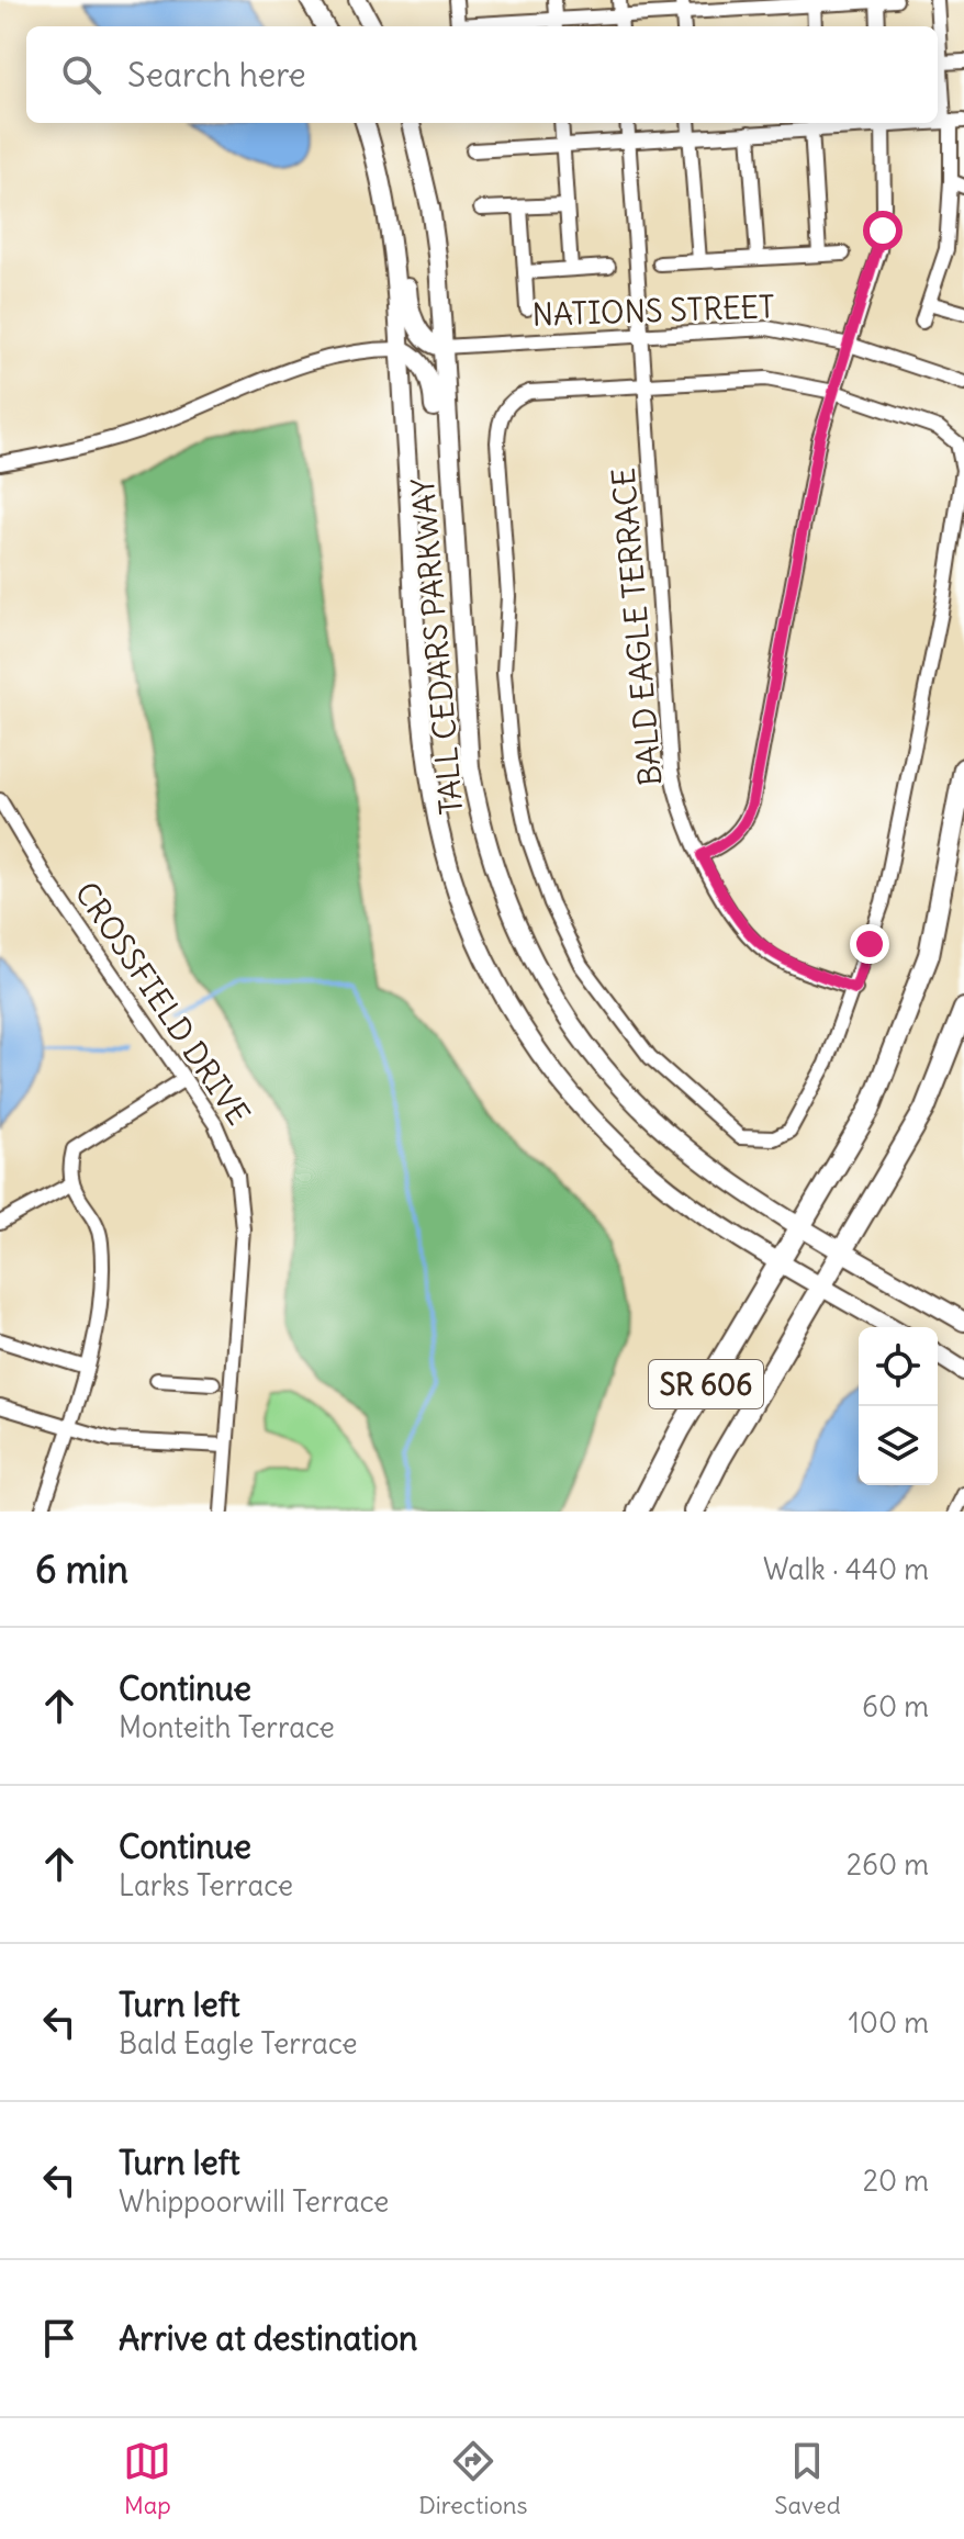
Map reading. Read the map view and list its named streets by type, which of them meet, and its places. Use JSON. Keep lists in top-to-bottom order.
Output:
{
  "streets": {
    "main road": ["TALL CEDARS PARKWAY", "SR 606"],
    "street": ["NATIONS STREET", "BALD EAGLE TERRACE", "CROSSFIELD DRIVE"]
  },
  "crossings": [
    ["NATIONS STREET", "BALD EAGLE TERRACE"],
    ["NATIONS STREET", "TALL CEDARS PARKWAY"],
    ["TALL CEDARS PARKWAY", "SR 606"]
  ],
  "page": {
    "search": "Search here",
    "heading": ["6 min", "Walk · 440 m"],
    "list": [
      ["Continue", "Monteith Terrace", "60 m"],
      ["Continue", "Larks Terrace", "260 m"],
      ["Turn left", "Bald Eagle Terrace", "100 m"],
      ["Turn left", "Whippoorwill Terrace", "20 m"],
      "Arrive at destination"
    ],
    "nav": ["Map", "Directions", "Saved"]
  }
}
